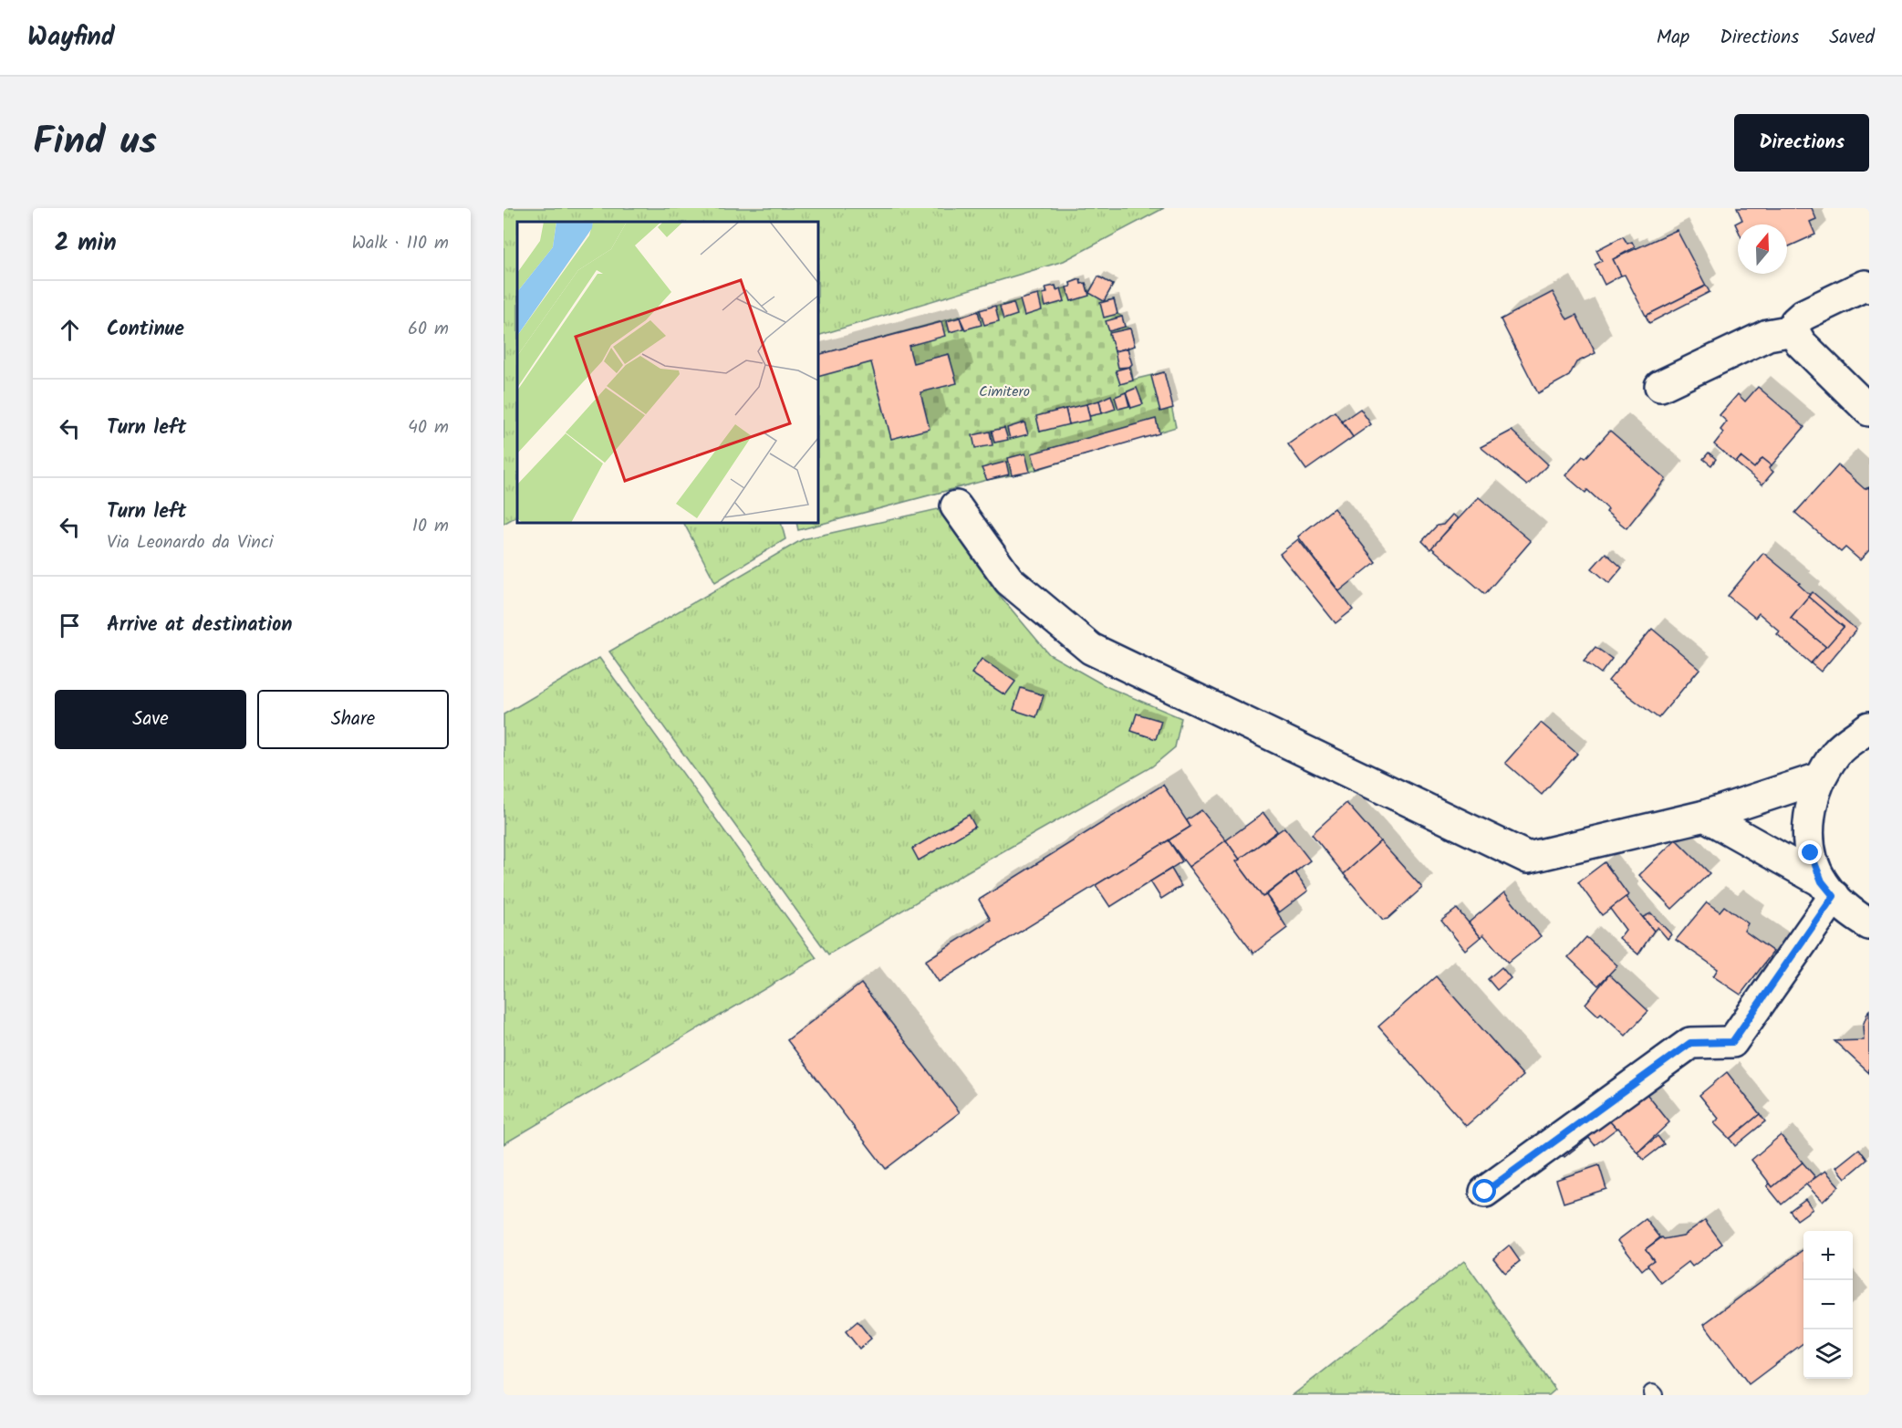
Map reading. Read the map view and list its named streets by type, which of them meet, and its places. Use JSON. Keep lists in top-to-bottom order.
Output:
{
  "parks": ["Cimitero"],
  "north": "top",
  "page": {
    "header": "Wayfind",
    "nav": ["Map", "Directions", "Saved"],
    "title": "Find us",
    "buttons": [
      "Directions",
      ["Save", "Share"]
    ],
    "heading": ["2 min", "Walk · 110 m"],
    "list": [
      ["Continue", "60 m"],
      ["Turn left", "40 m"],
      ["Turn left", "Via Leonardo da Vinci", "10 m"],
      "Arrive at destination"
    ],
    "map_buttons": ["+", "−"]
  }
}
